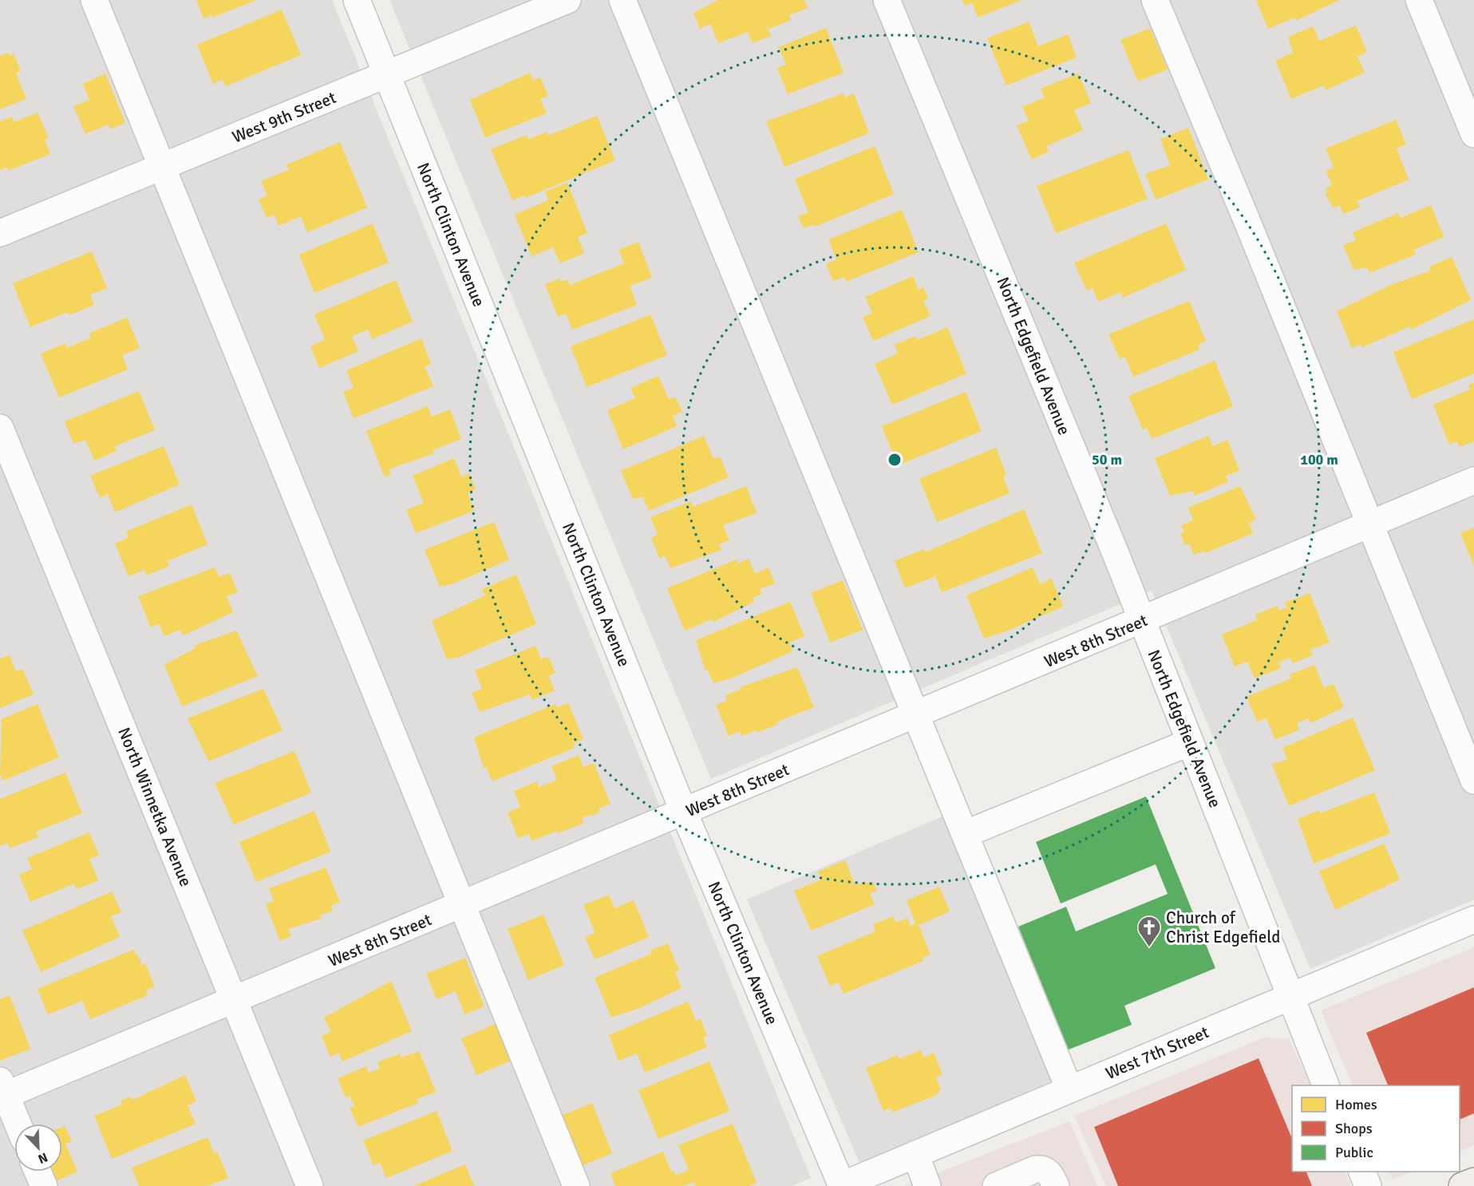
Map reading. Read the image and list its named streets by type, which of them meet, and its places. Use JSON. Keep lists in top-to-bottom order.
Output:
{
  "streets": {
    "street": [
      "West 9th Street",
      "North Clinton Avenue",
      "North Edgefield Avenue",
      "West 8th Street",
      "North Winnetka Avenue",
      "West 7th Street"
    ]
  },
  "crossings": [
    ["West 9th Street", "North Clinton Avenue"],
    ["North Clinton Avenue", "West 8th Street"],
    ["North Clinton Avenue", "West 7th Street"],
    ["North Edgefield Avenue", "West 8th Street"],
    ["North Edgefield Avenue", "West 7th Street"],
    ["West 8th Street", "North Winnetka Avenue"]
  ],
  "places": {
    "church": ["Church of Christ Edgefield"]
  },
  "legend": ["Homes", "Shops", "Public"],
  "north": "bottom right",
  "rings": ["50 m", "100 m"]
}
